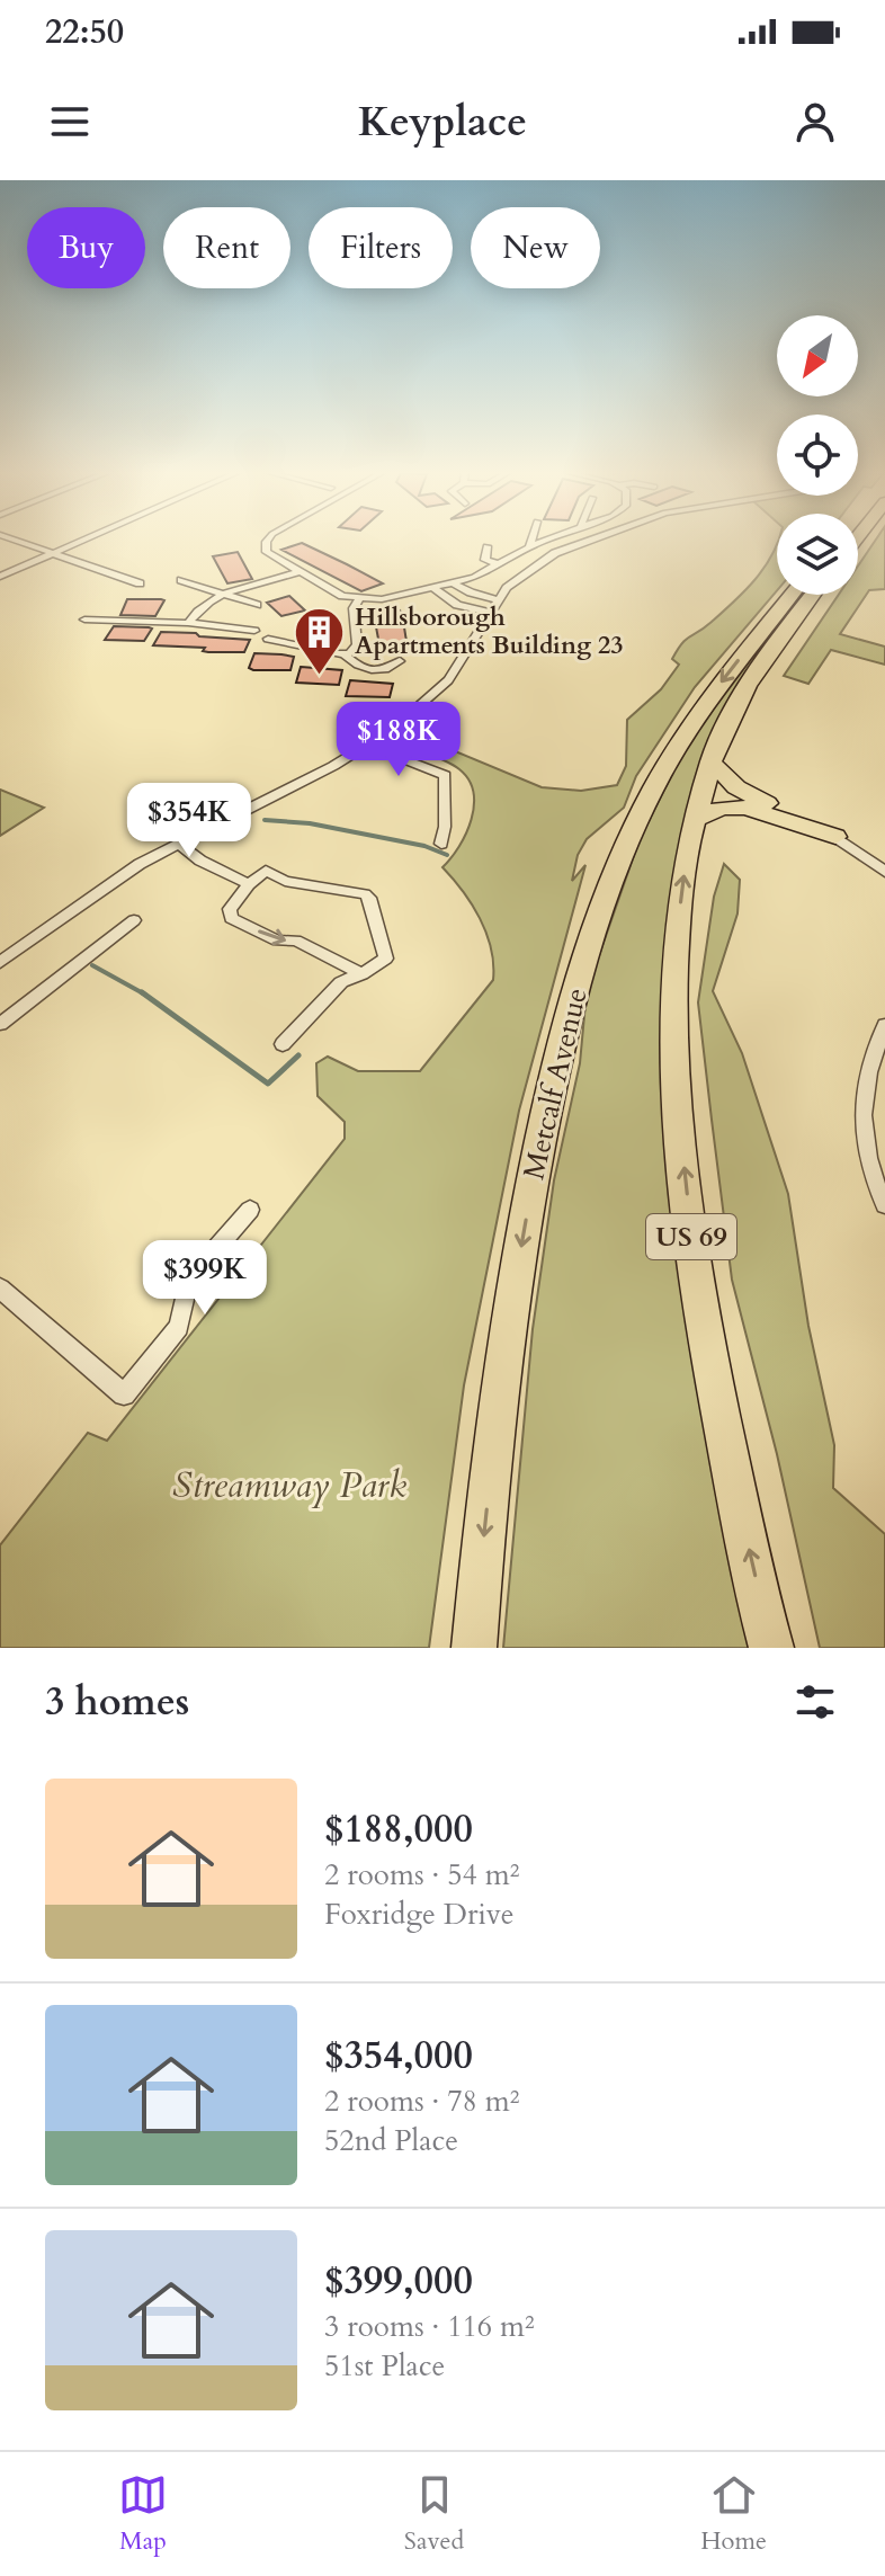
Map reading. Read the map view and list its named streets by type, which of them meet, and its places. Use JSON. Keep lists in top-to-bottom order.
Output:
{
  "streets": {
    "highway": ["Metcalf Avenue", "US 69"]
  },
  "parks": ["Streamway Park"],
  "places": {
    "building": ["Hillsborough Apartments Building 23"]
  },
  "north": "bottom left",
  "page": {
    "status": "22:50",
    "header": "Keyplace",
    "chip": [
      "Buy",
      "Rent",
      "Filters",
      "New"
    ],
    "price": ["$188K", "$354K", "$399K"],
    "heading": "3 homes",
    "list": [
      {
        "name": "$188,000",
        "note": "2 rooms · 54 m² · Foxridge Drive"
      },
      {
        "name": "$354,000",
        "note": "2 rooms · 78 m² · 52nd Place"
      },
      {
        "name": "$399,000",
        "note": "3 rooms · 116 m² · 51st Place"
      }
    ],
    "tabs": ["Map", "Saved", "Home"]
  }
}
